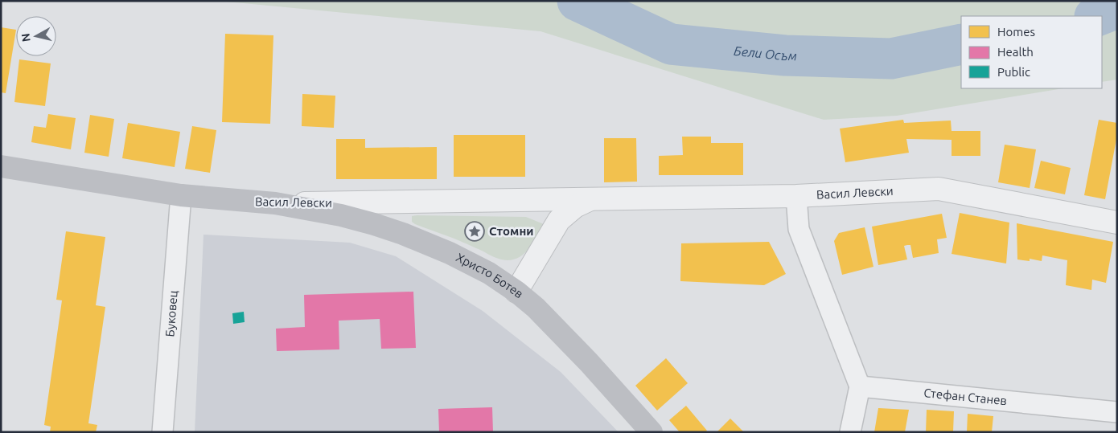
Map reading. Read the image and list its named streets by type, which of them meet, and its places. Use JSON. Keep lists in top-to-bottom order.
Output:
{
  "streets": {
    "main road": ["Васил Левски", "Христо Ботев"],
    "street": ["Буковец", "Стефан Станев"]
  },
  "crossings": [
    ["Васил Левски", "Христо Ботев"],
    ["Васил Левски", "Буковец"]
  ],
  "water": ["Бели Осъм"],
  "places": {
    "place": ["Стомни"]
  },
  "legend": ["Homes", "Health", "Public"],
  "north": "left"
}
